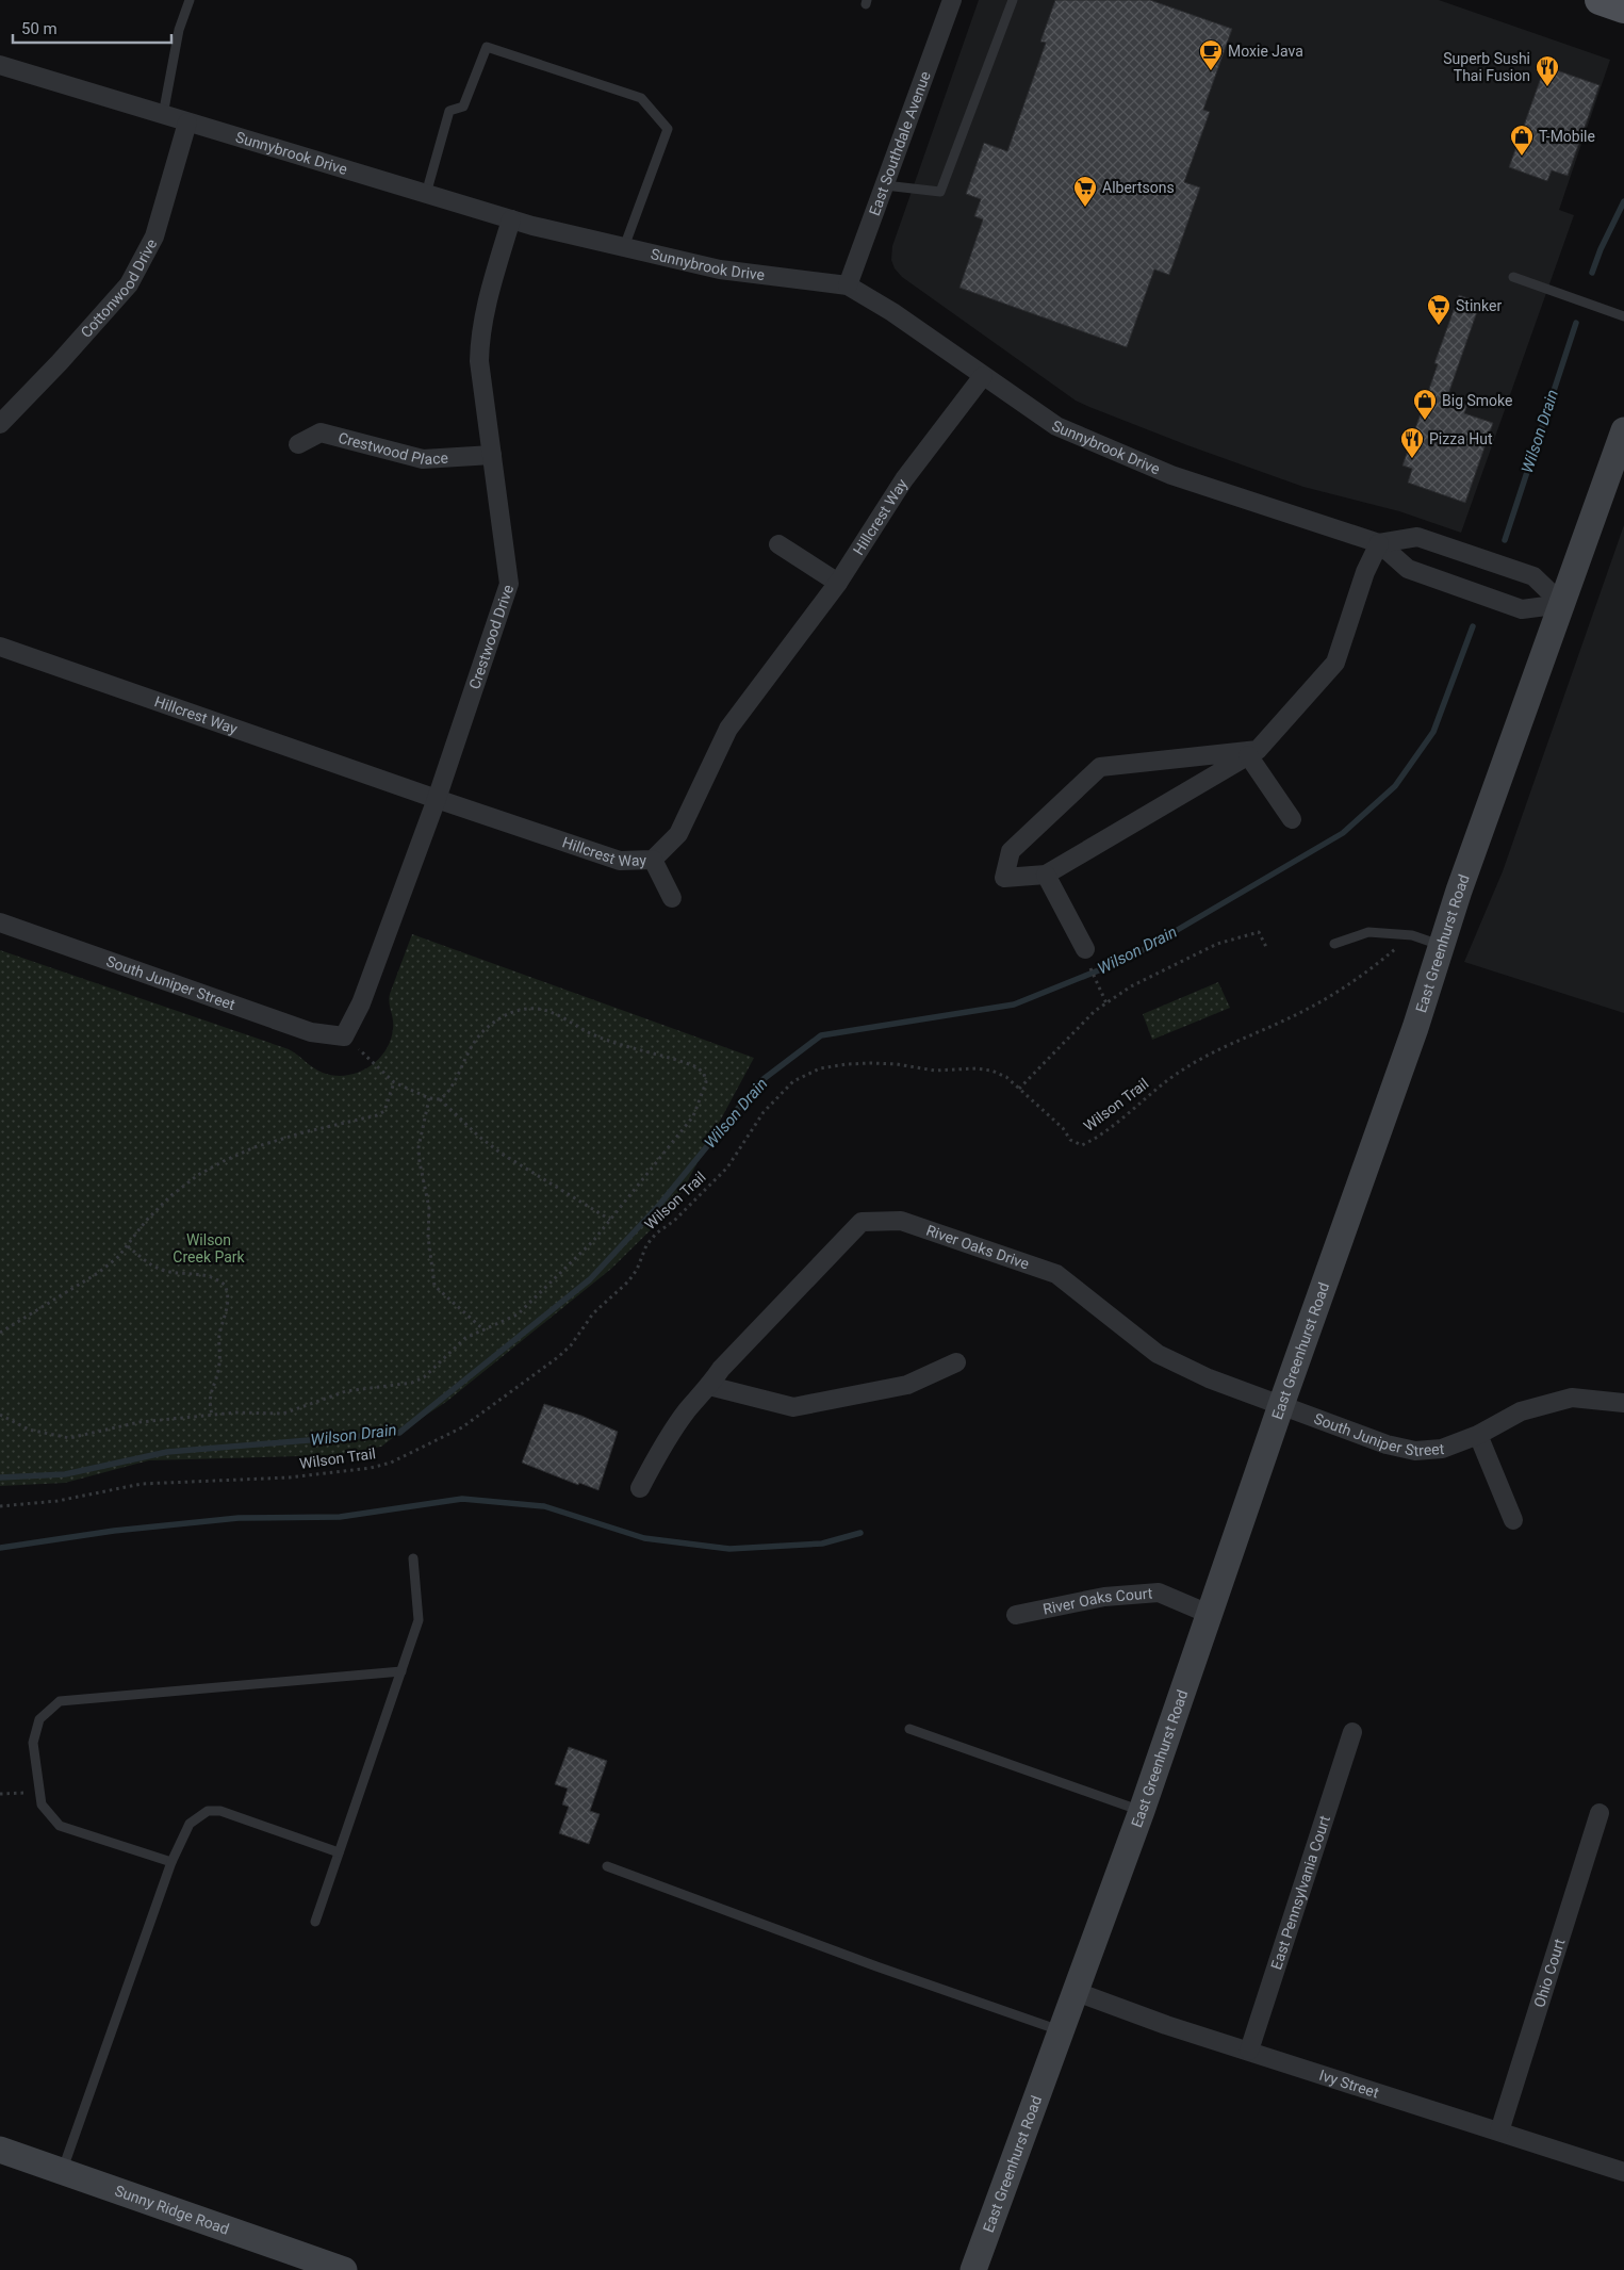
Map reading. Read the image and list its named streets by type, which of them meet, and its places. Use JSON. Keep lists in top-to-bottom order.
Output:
{
  "streets": {
    "main road": ["East Greenhurst Road", "Sunny Ridge Road"],
    "street": [
      "East Southdale Avenue",
      "Sunnybrook Drive",
      "Cottonwood Drive",
      "Crestwood Place",
      "Hillcrest Way",
      "Crestwood Drive",
      "South Juniper Street",
      "River Oaks Drive",
      "River Oaks Court",
      "East Pennsylvania Court",
      "Ohio Court",
      "Ivy Street"
    ],
    "path": ["Wilson Trail"]
  },
  "crossings": [
    ["East Southdale Avenue", "Sunnybrook Drive"],
    ["Sunnybrook Drive", "Cottonwood Drive"],
    ["Sunnybrook Drive", "Hillcrest Way"],
    ["Sunnybrook Drive", "Crestwood Drive"],
    ["Sunnybrook Drive", "East Greenhurst Road"],
    ["Crestwood Place", "Crestwood Drive"],
    ["Hillcrest Way", "Crestwood Drive"],
    ["Crestwood Drive", "South Juniper Street"],
    ["East Greenhurst Road", "South Juniper Street"],
    ["East Greenhurst Road", "River Oaks Drive"],
    ["East Greenhurst Road", "River Oaks Court"],
    ["East Greenhurst Road", "Ivy Street"],
    ["South Juniper Street", "River Oaks Drive"],
    ["East Pennsylvania Court", "Ivy Street"],
    ["Ohio Court", "Ivy Street"]
  ],
  "water": ["Wilson Drain"],
  "parks": ["Wilson Creek Park"],
  "places": {
    "cafe": ["Moxie Java"],
    "restaurant": ["Superb Sushi Thai Fusion", "Pizza Hut"],
    "shop": ["T-Mobile", "Big Smoke"],
    "supermarket": ["Albertsons", "Stinker"]
  },
  "scale_bar": "50 m"
}
